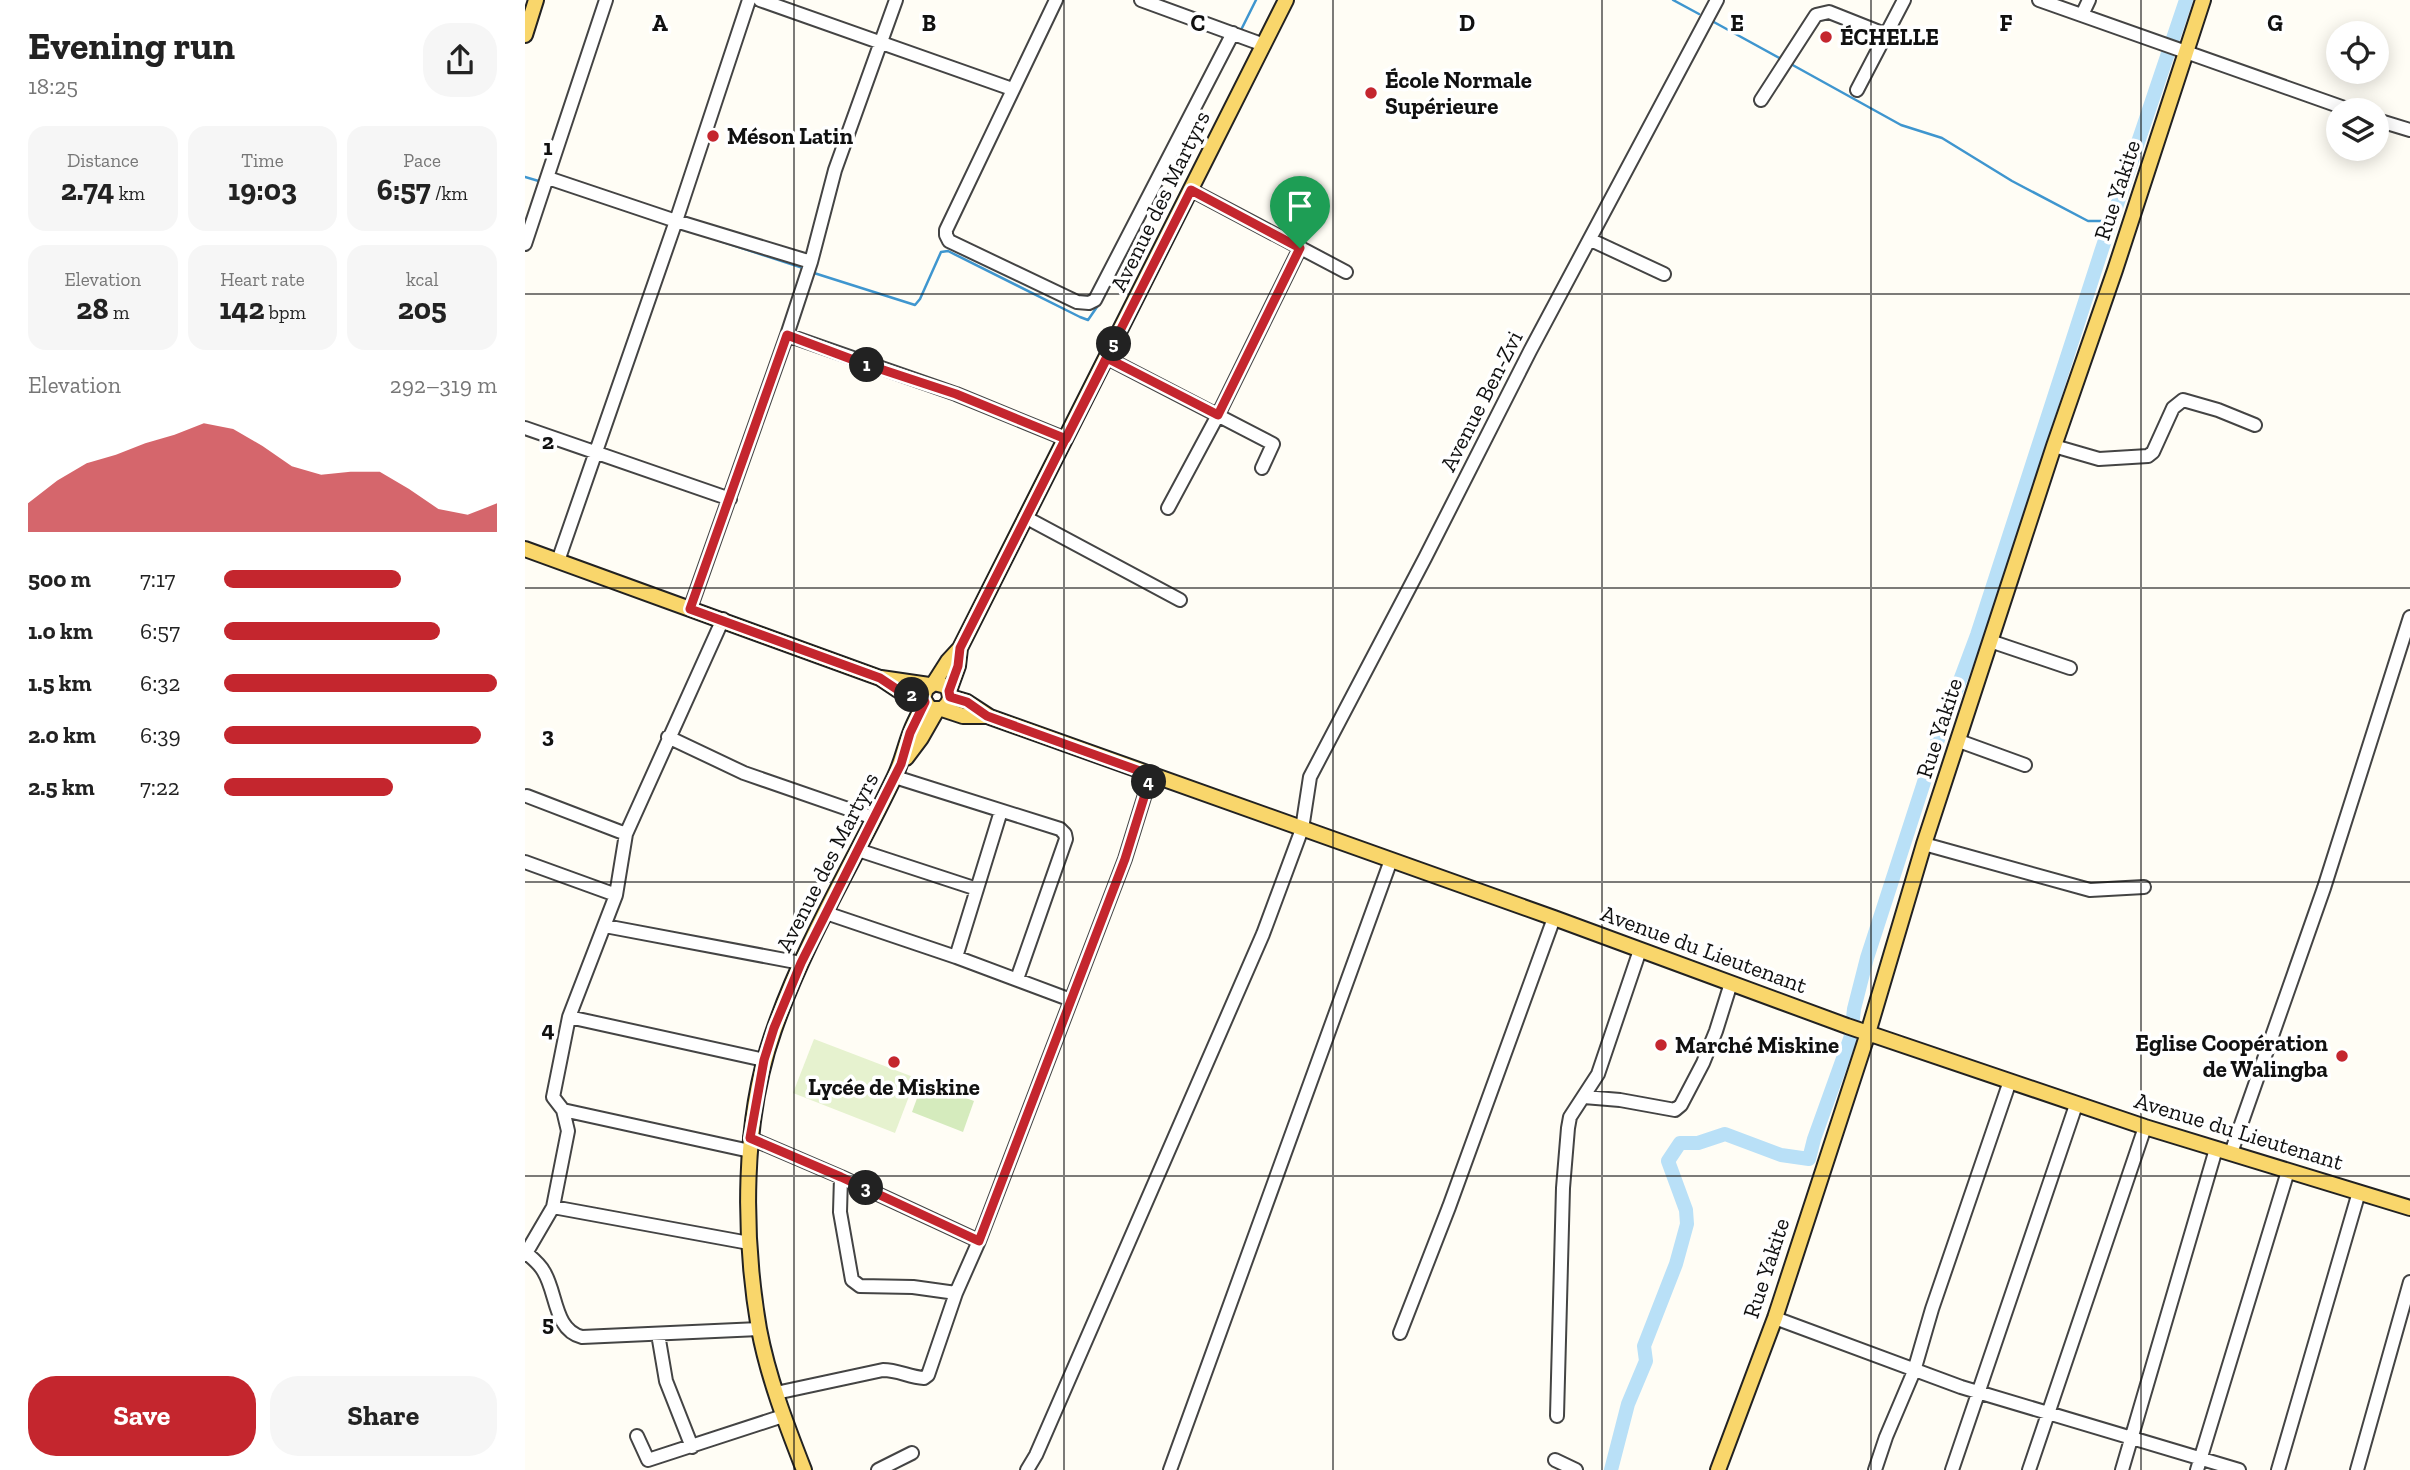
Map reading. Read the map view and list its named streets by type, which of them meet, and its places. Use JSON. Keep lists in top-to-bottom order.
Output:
{
  "streets": {
    "main road": ["Rue Yakite", "Avenue des Martyrs", "Avenue du Lieutenant"],
    "street": ["Avenue Ben-Zvi"]
  },
  "crossings": [
    ["Rue Yakite", "Avenue du Lieutenant"],
    ["Avenue des Martyrs", "Avenue du Lieutenant"],
    ["Avenue Ben-Zvi", "Avenue du Lieutenant"]
  ],
  "places": [
    "ÉCHELLE",
    "École Normale Supérieure",
    "Méson Latin",
    "Marché Miskine",
    "Eglise Coopération de Walingba",
    "Lycée de Miskine"
  ],
  "page": {
    "heading": ["Evening run", "18:25"],
    "stats": [
      ["Distance", "2.74 km"],
      ["Time", "19:03"],
      ["Pace", "6:57 /km"],
      ["Elevation", "28 m"],
      ["Heart rate", "142 bpm"],
      ["kcal", "205"]
    ],
    "pins": [
      "5",
      "1",
      "2",
      "4",
      "3"
    ],
    "chart": ["Elevation", "292–319 m"],
    "list": [
      {
        "name": "500 m",
        "note": "7:17"
      },
      {
        "name": "1.0 km",
        "note": "6:57"
      },
      {
        "name": "1.5 km",
        "note": "6:32"
      },
      {
        "name": "2.0 km",
        "note": "6:39"
      },
      {
        "name": "2.5 km",
        "note": "7:22"
      }
    ],
    "buttons": ["Save", "Share"]
  },
  "grid": {
    "columns": [
      "A",
      "B",
      "C",
      "D",
      "E",
      "F",
      "G"
    ],
    "rows": [
      "1",
      "2",
      "3",
      "4",
      "5"
    ]
  }
}
